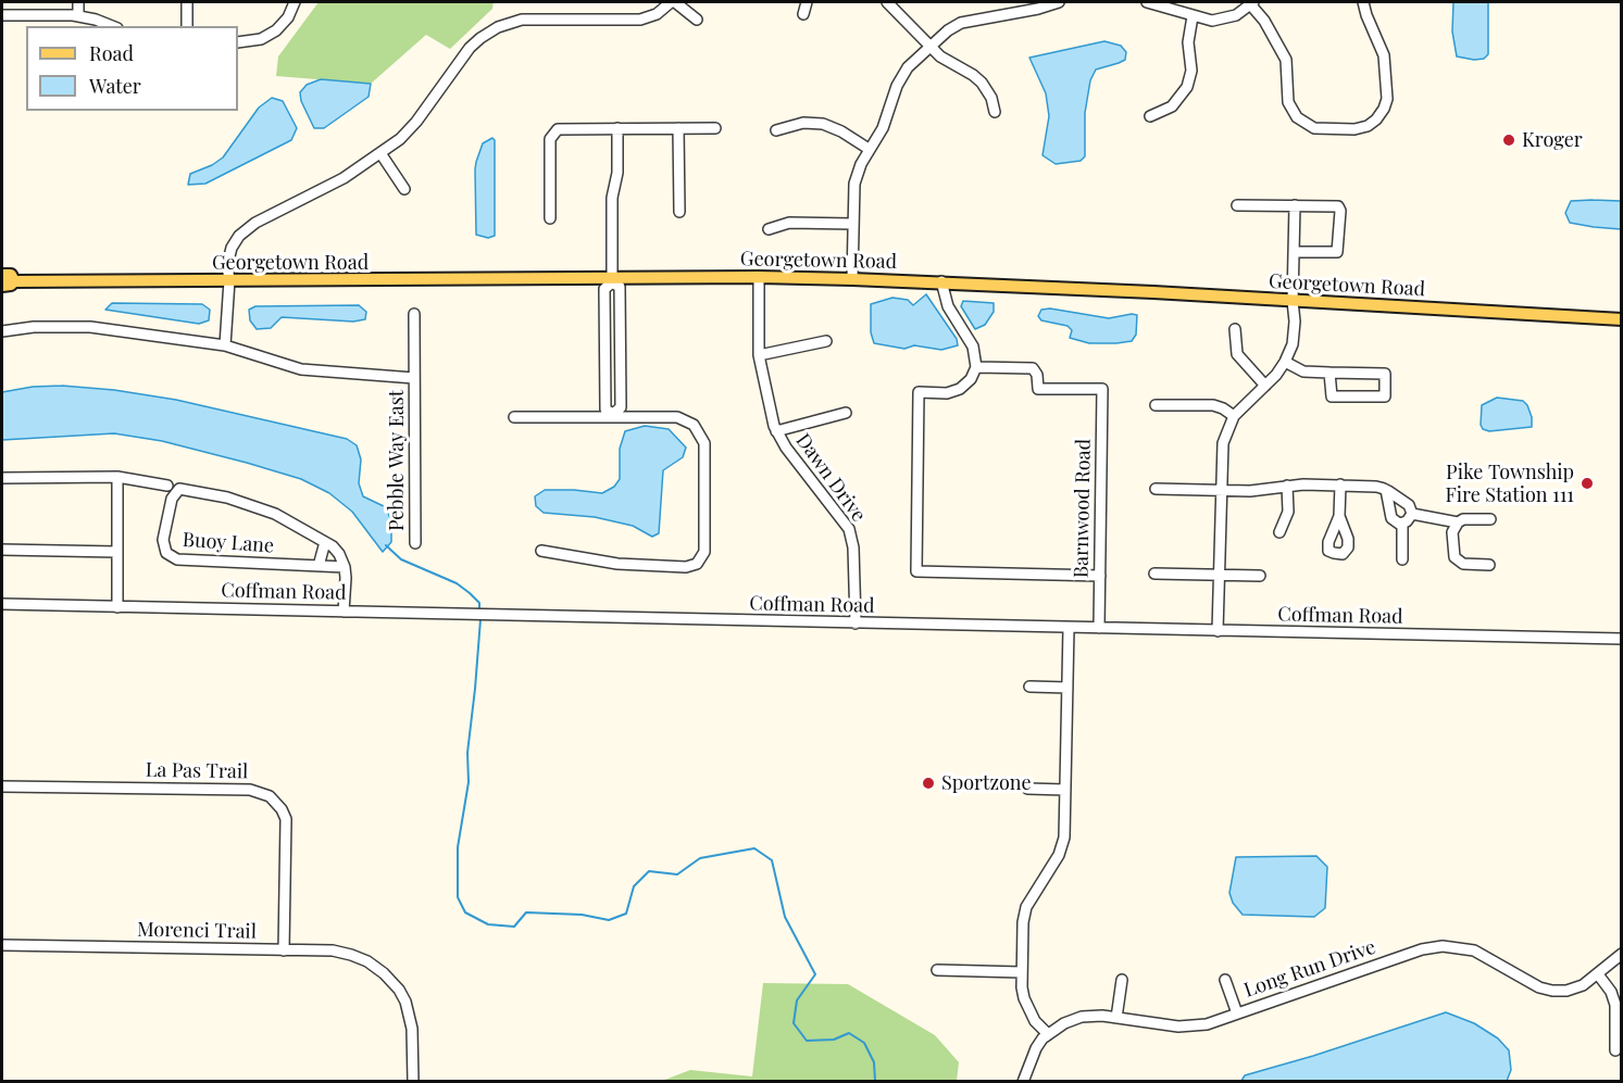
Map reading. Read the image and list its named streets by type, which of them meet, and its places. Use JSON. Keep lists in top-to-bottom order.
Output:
{
  "streets": {
    "main road": ["Georgetown Road"],
    "street": [
      "Pebble Way East",
      "Dawn Drive",
      "Barnwood Road",
      "Buoy Lane",
      "Coffman Road",
      "La Pas Trail",
      "Morenci Trail",
      "Long Run Drive"
    ]
  },
  "crossings": [
    ["Georgetown Road", "Dawn Drive"],
    ["Dawn Drive", "Coffman Road"],
    ["Barnwood Road", "Coffman Road"],
    ["La Pas Trail", "Morenci Trail"]
  ],
  "places": ["Kroger", "Pike Township Fire Station 111", "Sportzone"],
  "legend": ["Road", "Water"]
}
